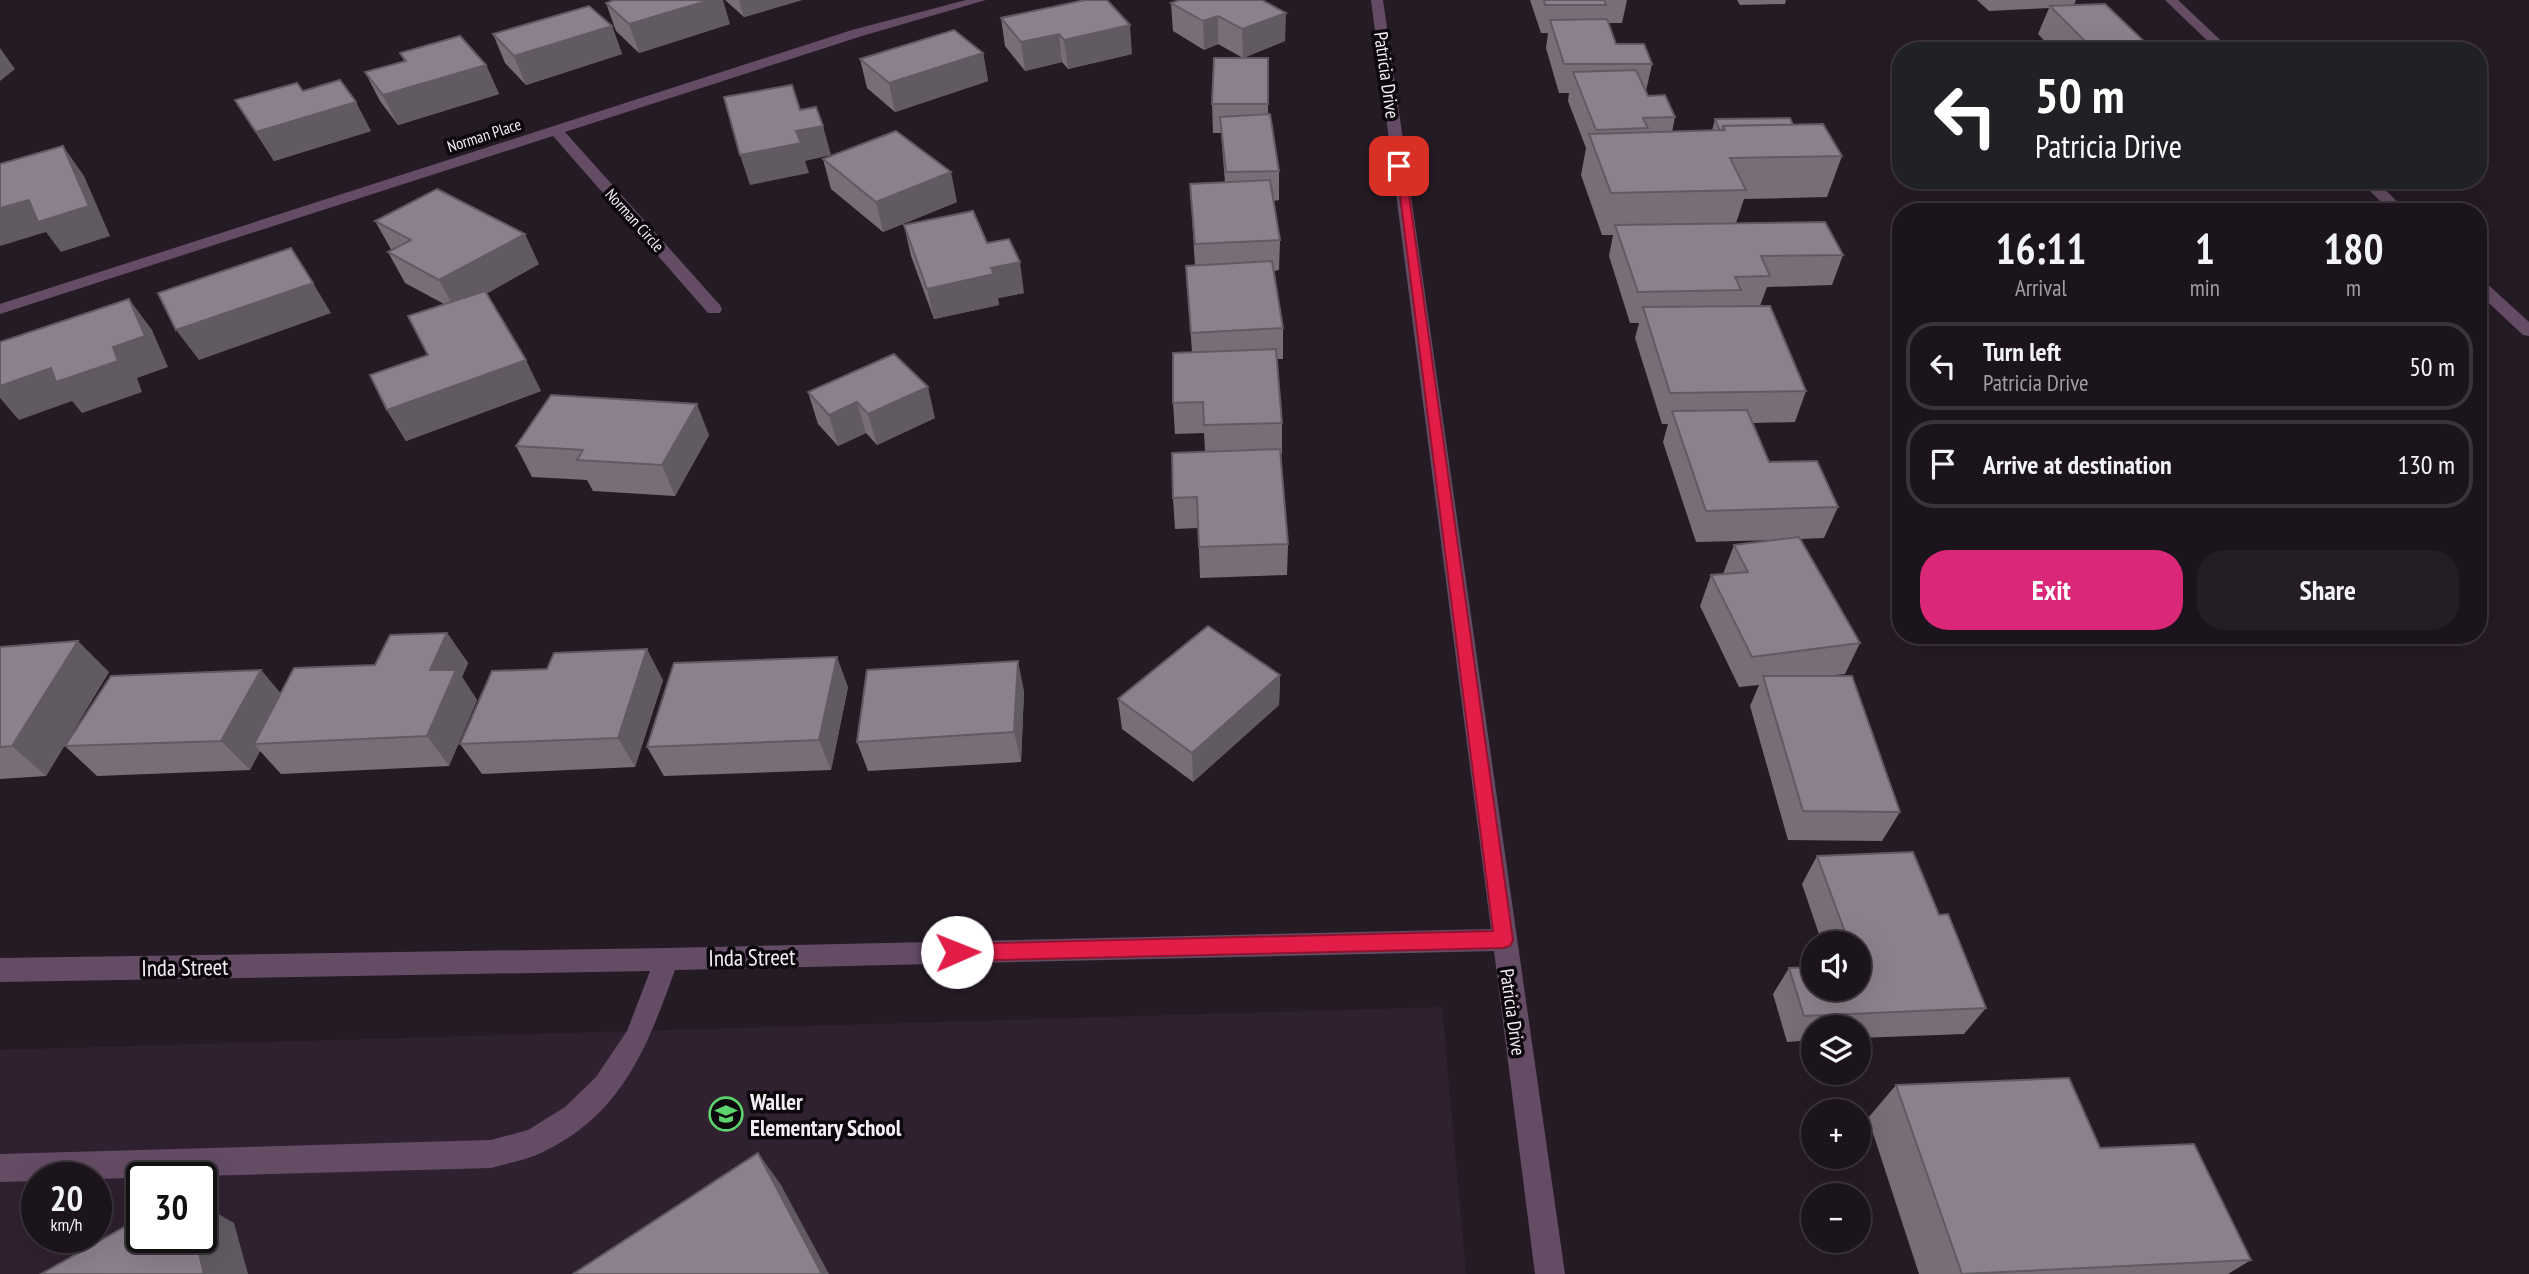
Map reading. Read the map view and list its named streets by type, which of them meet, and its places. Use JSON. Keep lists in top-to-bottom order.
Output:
{
  "streets": {
    "street": [
      "Patricia Drive",
      "Norman Place",
      "Norman Circle",
      "Inda Street"
    ]
  },
  "crossings": [
    ["Patricia Drive", "Inda Street"],
    ["Norman Place", "Norman Circle"]
  ],
  "places": {
    "school or university": ["Waller Elementary School"]
  },
  "page": {
    "turn": ["50 m", "Patricia Drive"],
    "eta": [
      "16:11",
      "Arrival",
      "1",
      "min",
      "180",
      "m"
    ],
    "list": [
      {
        "name": "Turn left",
        "note": "Patricia Drive",
        "value": "50 m"
      },
      {
        "name": "Arrive at destination",
        "value": "130 m"
      }
    ],
    "buttons": ["Exit", "Share"],
    "map_buttons": ["+", "−"],
    "speed": "20 km/h",
    "limit": "30"
  }
}
